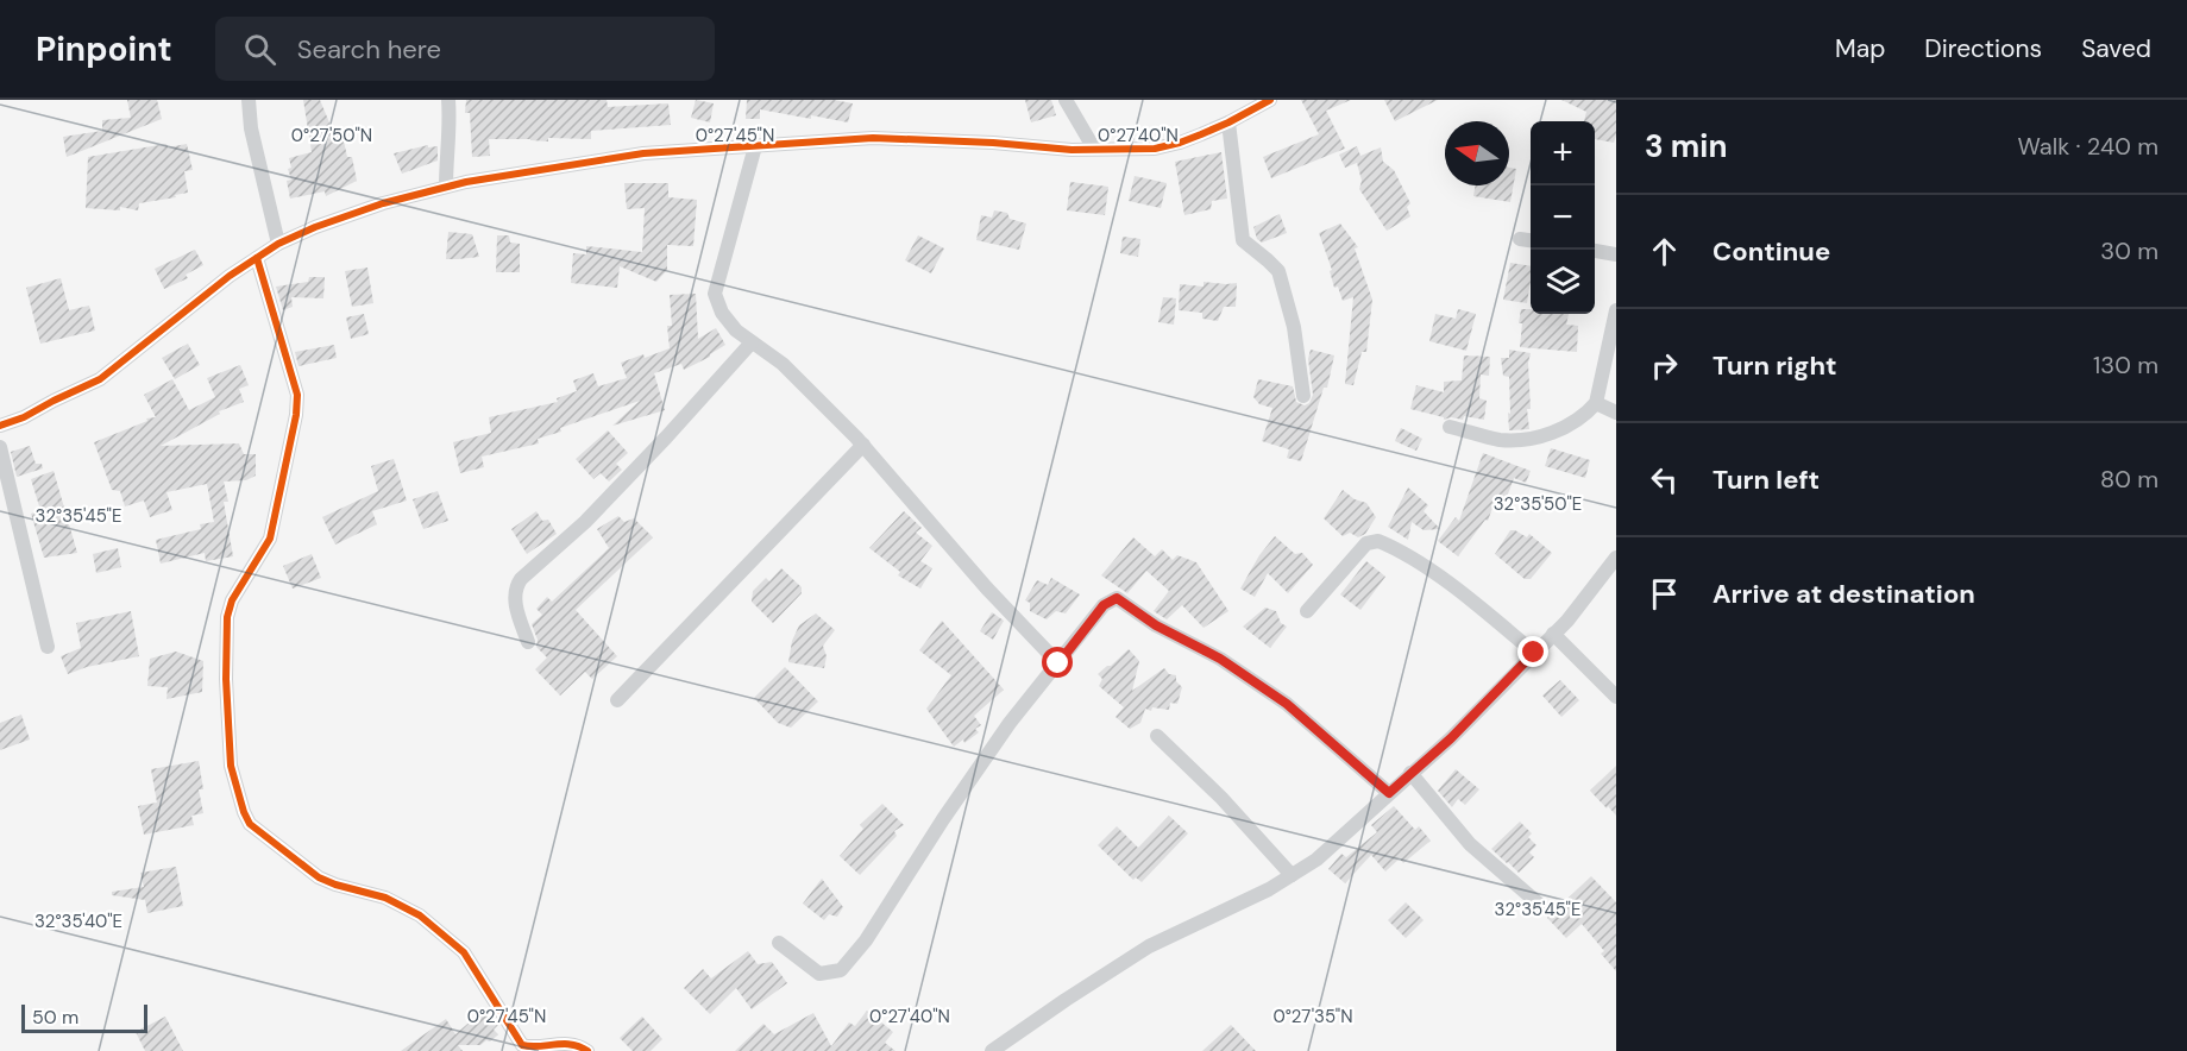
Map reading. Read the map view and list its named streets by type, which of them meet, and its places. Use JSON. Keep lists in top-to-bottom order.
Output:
{
  "scale_bar": "50 m",
  "north": "left",
  "page": {
    "header": "Pinpoint",
    "search": "Search here",
    "nav": ["Map", "Directions", "Saved"],
    "heading": ["3 min", "Walk · 240 m"],
    "map_buttons": ["+", "−"],
    "list": [
      ["Continue", "30 m"],
      ["Turn right", "130 m"],
      ["Turn left", "80 m"],
      "Arrive at destination"
    ],
    "scale": "50 m"
  },
  "coordinates": [
    "0°27'50\"N",
    "0°27'45\"N",
    "0°27'40\"N",
    "32°35'50\"E",
    "32°35'45\"E",
    "32°35'40\"E",
    "0°27'35\"N"
  ]
}
